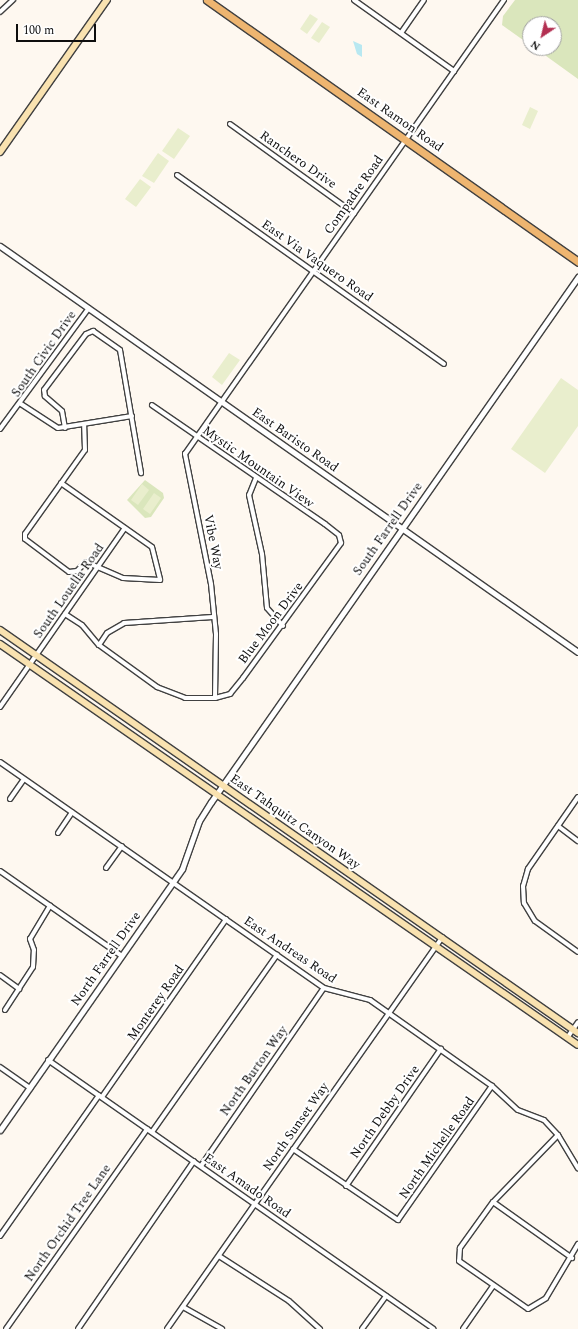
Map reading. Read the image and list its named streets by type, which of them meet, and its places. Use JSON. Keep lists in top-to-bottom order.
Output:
{
  "streets": {
    "main road": ["East Ramon Road", "East Tahquitz Canyon Way"],
    "street": [
      "Ranchero Drive",
      "Compadre Road",
      "East Via Vaquero Road",
      "South Civic Drive",
      "East Baristo Road",
      "Mystic Mountain View",
      "South Farrell Drive",
      "Vibe Way",
      "South Louella Road",
      "Blue Moon Drive",
      "East Andreas Road",
      "North Farrell Drive",
      "Monterey Road",
      "North Burton Way",
      "North Debby Drive",
      "North Sunset Way",
      "North Michelle Road",
      "East Amado Road",
      "North Orchid Tree Lane"
    ]
  },
  "crossings": [
    ["East Ramon Road", "Compadre Road"],
    ["Ranchero Drive", "Compadre Road"],
    ["Compadre Road", "East Via Vaquero Road"],
    ["Compadre Road", "East Baristo Road"],
    ["Compadre Road", "Vibe Way"],
    ["South Civic Drive", "East Baristo Road"],
    ["East Baristo Road", "South Farrell Drive"],
    ["East Baristo Road", "Vibe Way"],
    ["Mystic Mountain View", "Vibe Way"],
    ["Mystic Mountain View", "Blue Moon Drive"],
    ["South Farrell Drive", "East Tahquitz Canyon Way"],
    ["South Farrell Drive", "North Farrell Drive"],
    ["Vibe Way", "Blue Moon Drive"],
    ["South Louella Road", "East Tahquitz Canyon Way"],
    ["East Tahquitz Canyon Way", "North Farrell Drive"],
    ["East Tahquitz Canyon Way", "North Sunset Way"],
    ["East Andreas Road", "North Farrell Drive"],
    ["East Andreas Road", "Monterey Road"],
    ["East Andreas Road", "North Burton Way"],
    ["East Andreas Road", "North Debby Drive"],
    ["East Andreas Road", "North Sunset Way"],
    ["East Andreas Road", "North Michelle Road"],
    ["North Farrell Drive", "East Amado Road"],
    ["Monterey Road", "East Amado Road"],
    ["North Burton Way", "East Amado Road"],
    ["North Debby Drive", "North Michelle Road"],
    ["North Sunset Way", "East Amado Road"],
    ["East Amado Road", "North Orchid Tree Lane"]
  ],
  "scale_bar": "100 m",
  "north": "bottom left"
}
